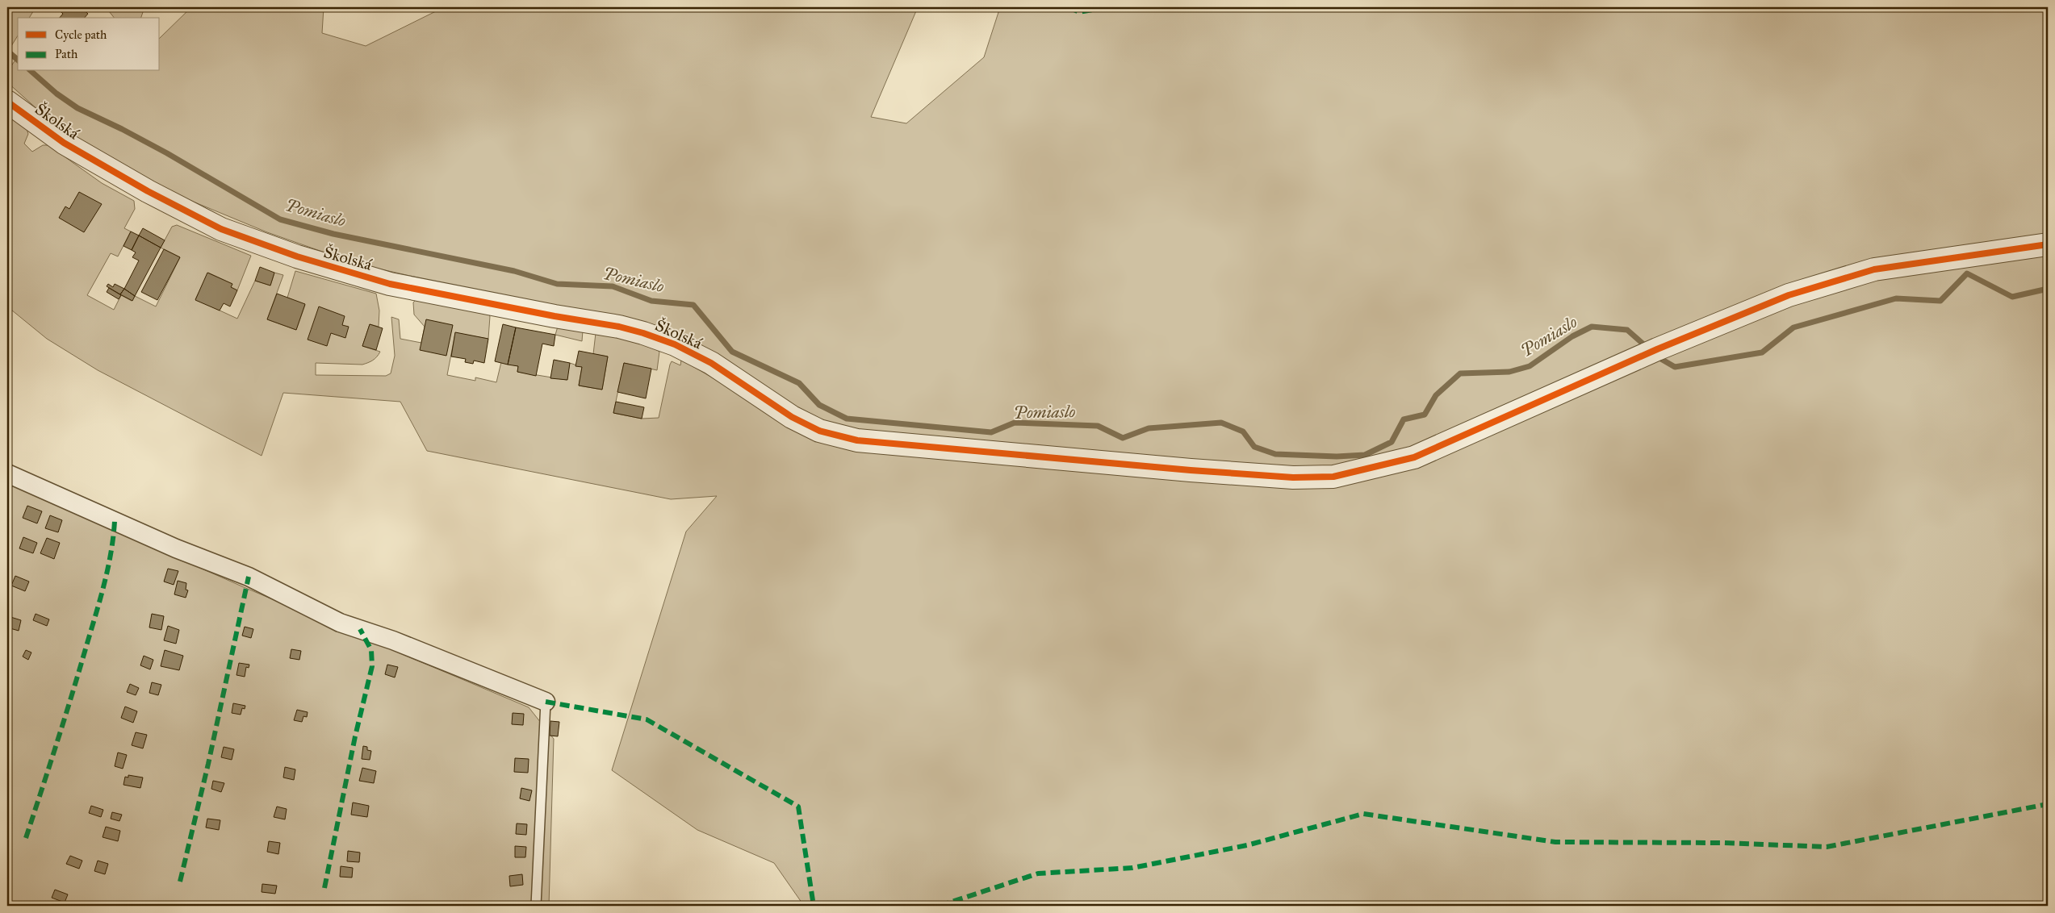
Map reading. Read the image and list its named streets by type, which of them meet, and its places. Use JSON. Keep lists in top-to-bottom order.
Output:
{
  "streets": {
    "street": ["Školská"]
  },
  "water": ["Pomiaslo"],
  "legend": ["Cycle path", "Path"]
}
